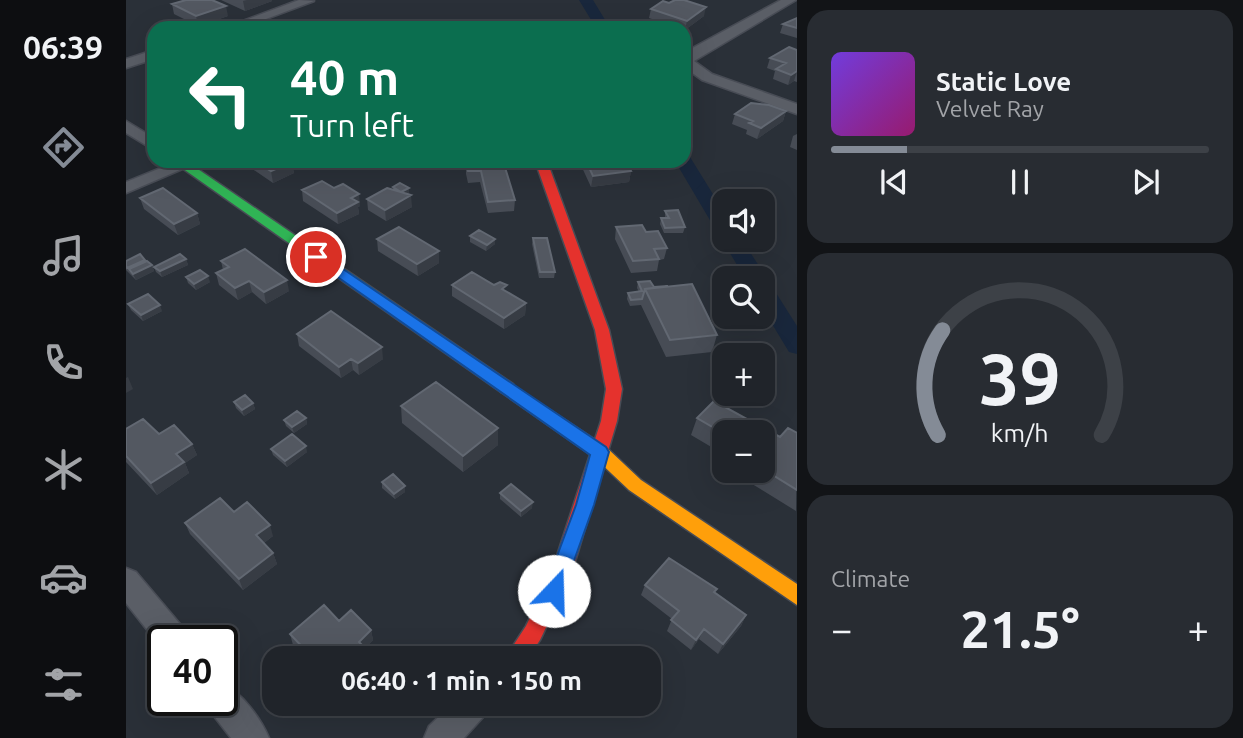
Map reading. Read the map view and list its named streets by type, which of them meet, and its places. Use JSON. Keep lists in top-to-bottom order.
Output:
{
  "page": {
    "tabs": "06:39",
    "turn": ["40 m", "Turn left"],
    "song": ["Static Love", "Velvet Ray"],
    "map_buttons": ["+", "−"],
    "tile": "Climate",
    "heat": ["−", "21.5°", "+"],
    "limit": "40",
    "trip": "06:40 · 1 min · 150 m",
    "gauge": ["39", "km/h"]
  }
}
